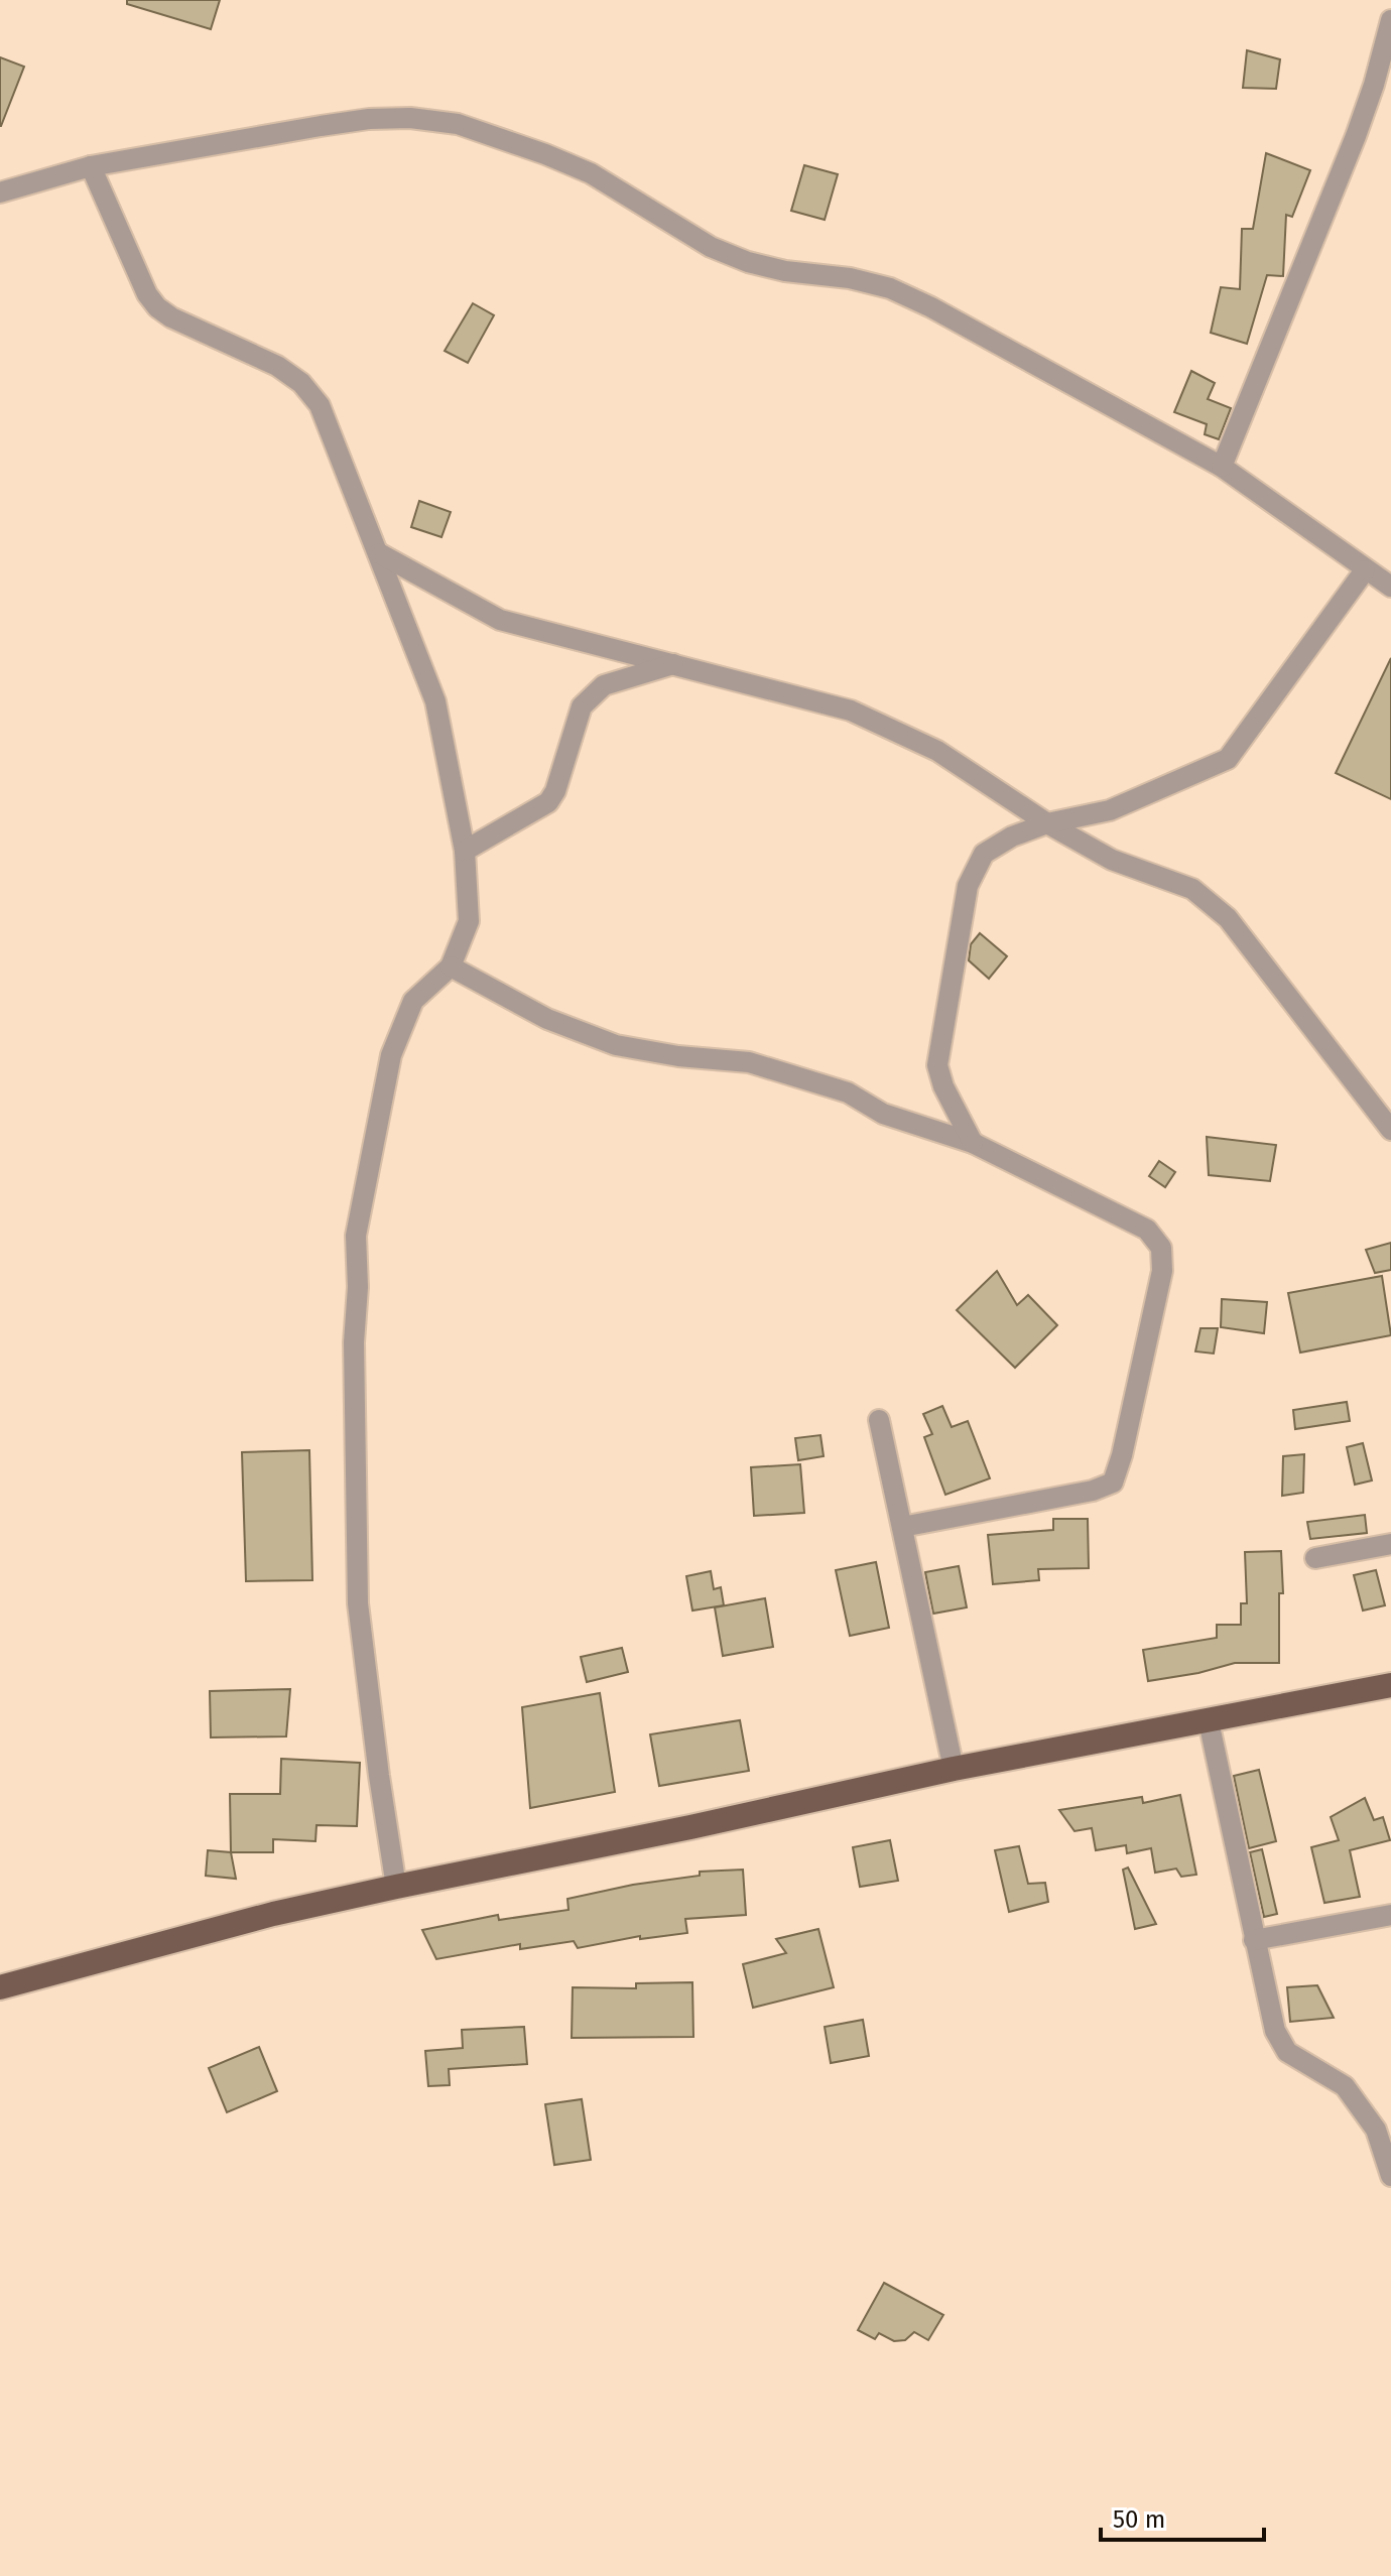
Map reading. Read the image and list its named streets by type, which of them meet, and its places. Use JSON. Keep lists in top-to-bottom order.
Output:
{
  "scale_bar": "50 m"
}
